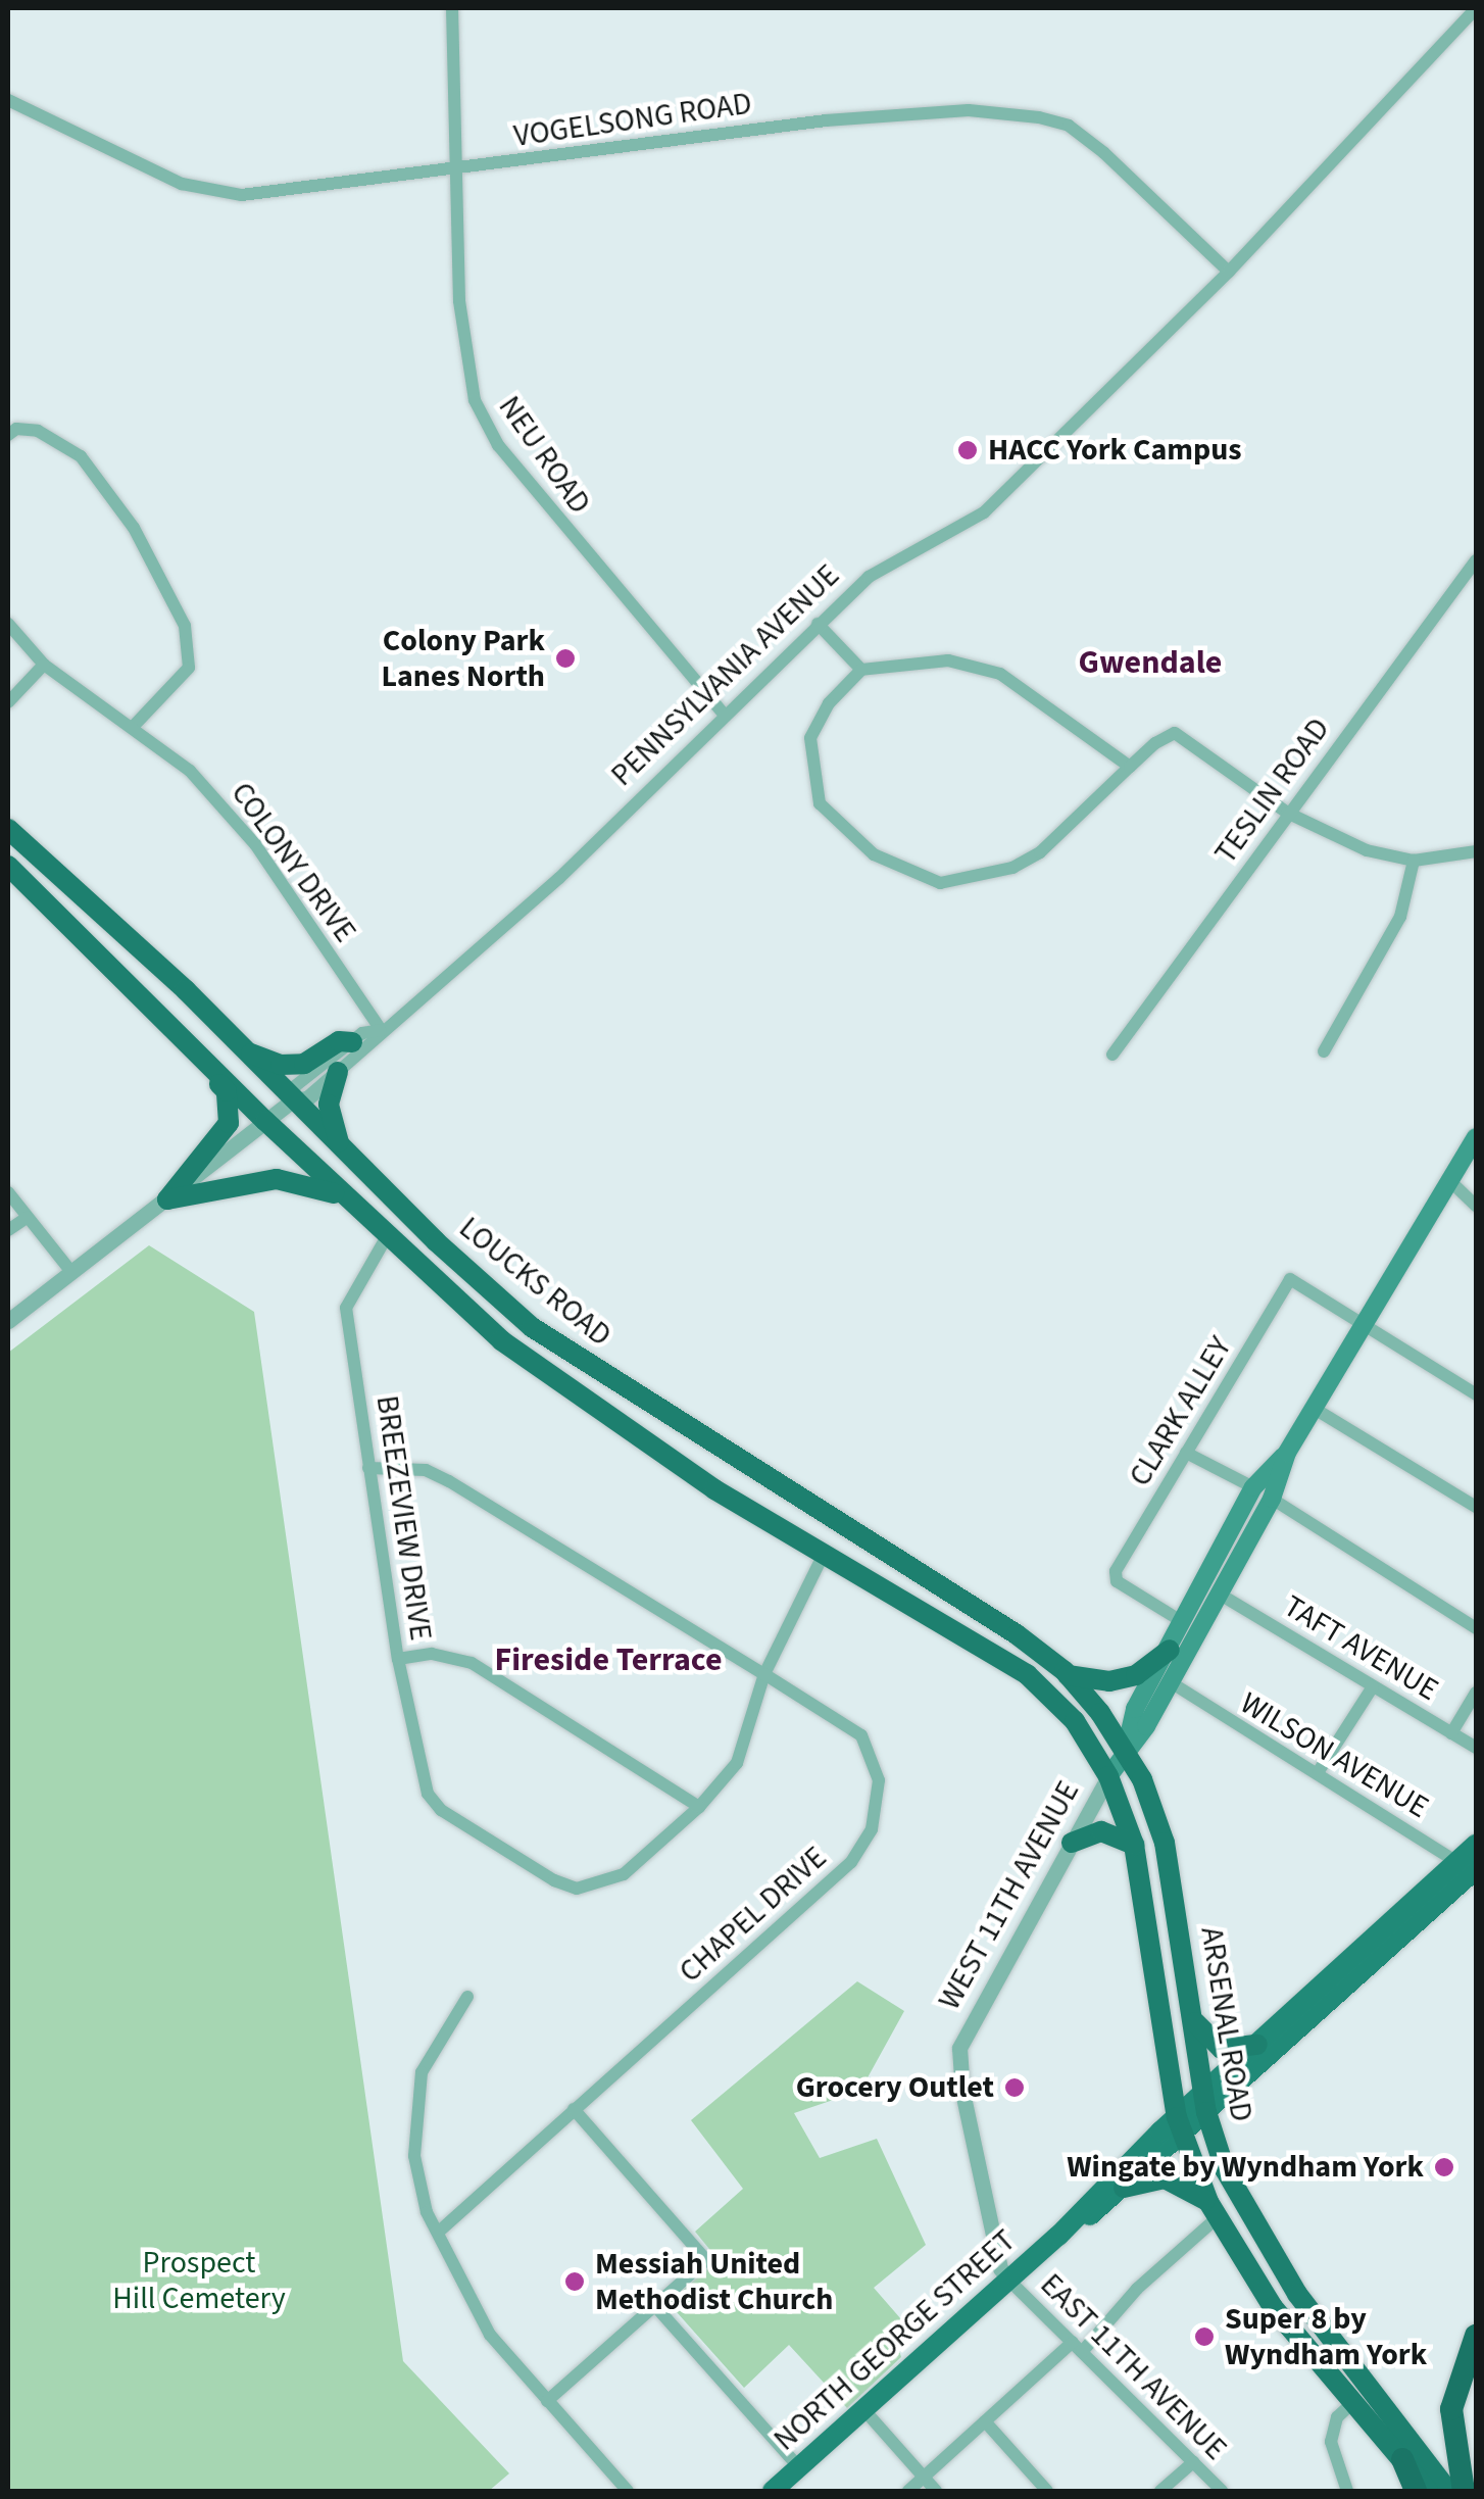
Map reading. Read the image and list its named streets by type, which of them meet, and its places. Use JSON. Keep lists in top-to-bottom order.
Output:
{
  "streets": {
    "highway": ["LOUCKS ROAD", "ARSENAL ROAD"],
    "main road": ["NORTH GEORGE STREET"],
    "street": [
      "VOGELSONG ROAD",
      "NEU ROAD",
      "PENNSYLVANIA AVENUE",
      "TESLIN ROAD",
      "COLONY DRIVE",
      "CLARK ALLEY",
      "BREEZEVIEW DRIVE",
      "TAFT AVENUE",
      "WILSON AVENUE",
      "WEST 11TH AVENUE",
      "CHAPEL DRIVE",
      "EAST 11TH AVENUE"
    ]
  },
  "crossings": [
    ["VOGELSONG ROAD", "NEU ROAD"],
    ["VOGELSONG ROAD", "PENNSYLVANIA AVENUE"],
    ["NEU ROAD", "PENNSYLVANIA AVENUE"],
    ["PENNSYLVANIA AVENUE", "COLONY DRIVE"],
    ["PENNSYLVANIA AVENUE", "LOUCKS ROAD"],
    ["LOUCKS ROAD", "BREEZEVIEW DRIVE"],
    ["LOUCKS ROAD", "WEST 11TH AVENUE"],
    ["LOUCKS ROAD", "ARSENAL ROAD"],
    ["BREEZEVIEW DRIVE", "CHAPEL DRIVE"],
    ["WILSON AVENUE", "NORTH GEORGE STREET"],
    ["WEST 11TH AVENUE", "ARSENAL ROAD"],
    ["WEST 11TH AVENUE", "NORTH GEORGE STREET"],
    ["WEST 11TH AVENUE", "EAST 11TH AVENUE"],
    ["ARSENAL ROAD", "NORTH GEORGE STREET"],
    ["NORTH GEORGE STREET", "EAST 11TH AVENUE"]
  ],
  "districts": ["Gwendale", "Fireside Terrace"],
  "parks": ["Prospect Hill Cemetery"],
  "places": [
    "HACC York Campus",
    "Colony Park Lanes North",
    "Grocery Outlet",
    "Wingate by Wyndham York",
    "Messiah United Methodist Church",
    "Super 8 by Wyndham York"
  ]
}
